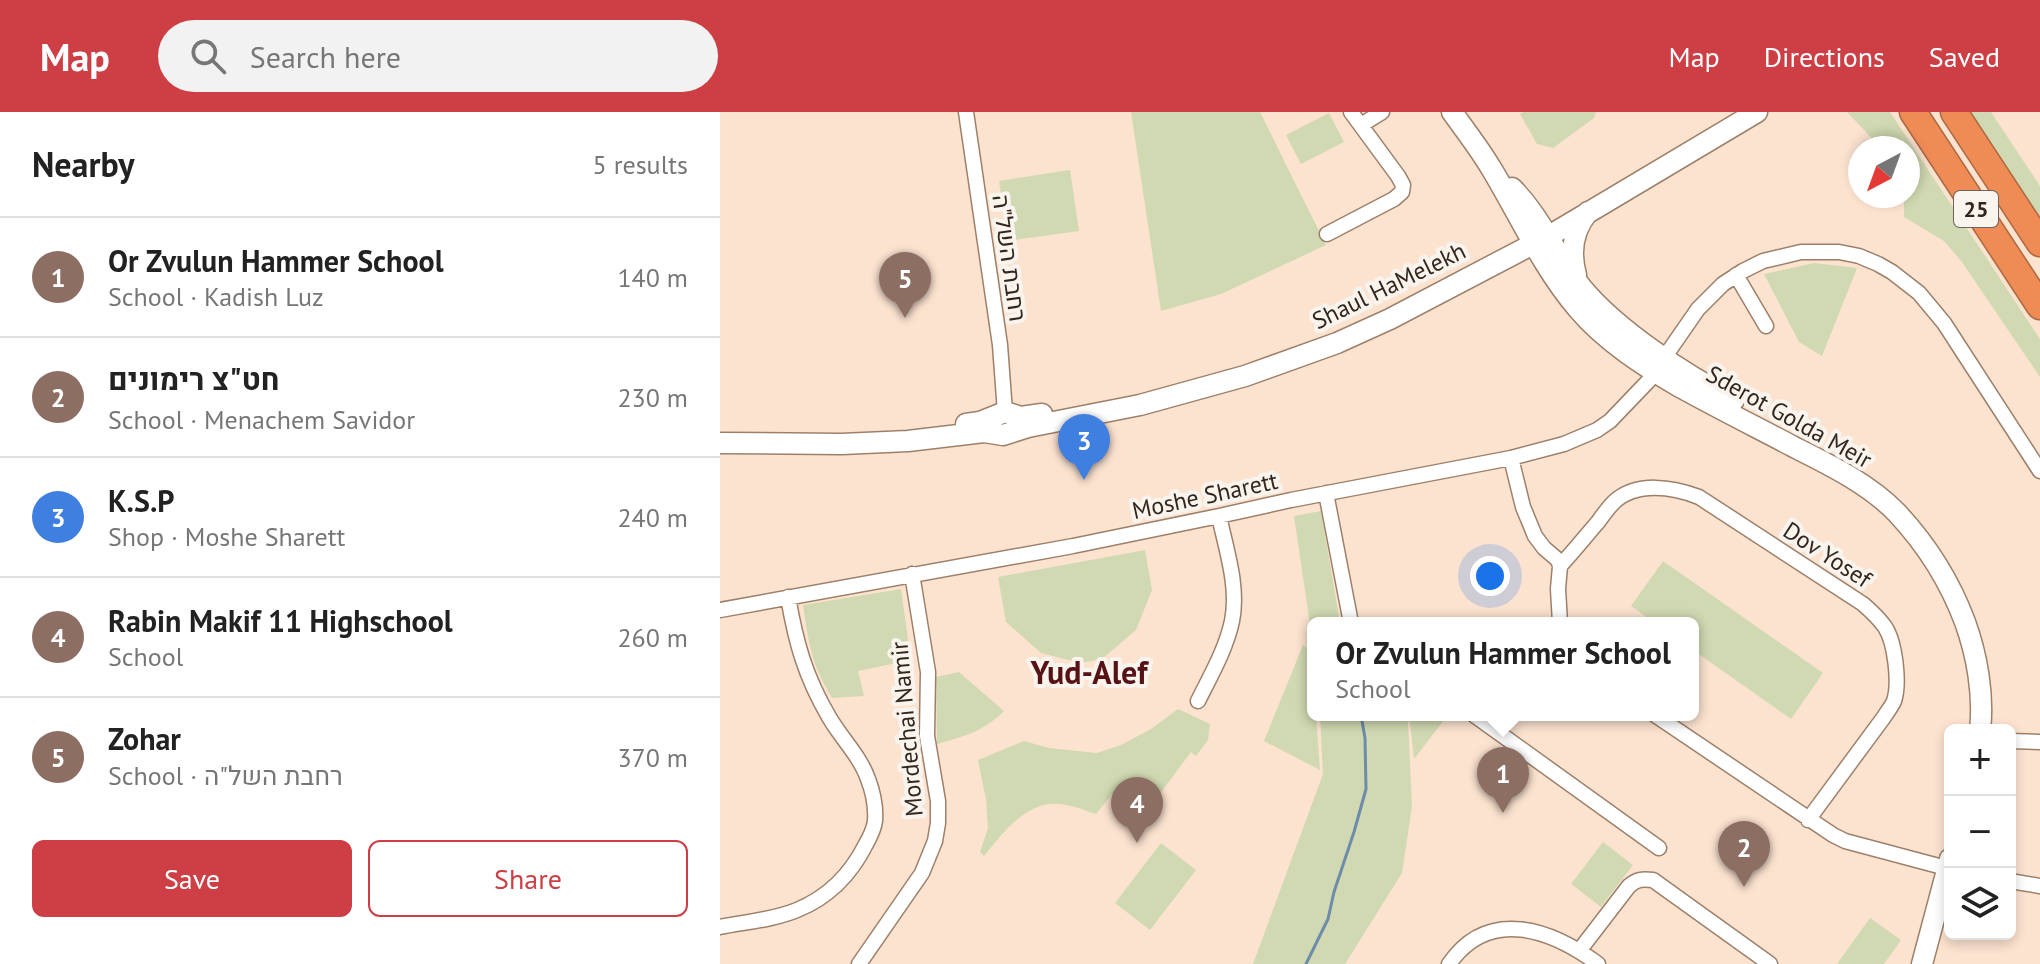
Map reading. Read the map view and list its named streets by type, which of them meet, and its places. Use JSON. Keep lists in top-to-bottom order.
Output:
{
  "streets": {
    "highway": ["25"],
    "street": [
      "רחבת השל\"ה",
      "Shaul HaMelekh",
      "Sderot Golda Meir",
      "Moshe Sharett",
      "Dov Yosef",
      "Mordechai Namir"
    ]
  },
  "crossings": [
    ["רחבת השל\"ה", "Shaul HaMelekh"],
    ["Shaul HaMelekh", "Sderot Golda Meir"],
    ["Sderot Golda Meir", "Moshe Sharett"],
    ["Moshe Sharett", "Mordechai Namir"]
  ],
  "districts": ["Yud-Alef"],
  "north": "bottom left",
  "page": {
    "header": "Map",
    "search": "Search here",
    "nav": ["Map", "Directions", "Saved"],
    "heading": ["Nearby", "5 results"],
    "list": [
      {
        "mark": "1",
        "name": "Or Zvulun Hammer School",
        "note": "School · Kadish Luz",
        "value": "140 m"
      },
      {
        "mark": "2",
        "name": "חט\"צ רימונים",
        "note": "School · Menachem Savidor",
        "value": "230 m"
      },
      {
        "mark": "3",
        "name": "K.S.P",
        "note": "Shop · Moshe Sharett",
        "value": "240 m"
      },
      {
        "mark": "4",
        "name": "Rabin Makif 11 Highschool",
        "note": "School",
        "value": "260 m"
      },
      {
        "mark": "5",
        "name": "Zohar",
        "note": "School · רחבת השל\"ה",
        "value": "370 m"
      }
    ],
    "pins": [
      "5",
      "3",
      "1",
      "4",
      "2"
    ],
    "popup": ["Or Zvulun Hammer School", "School"],
    "map_buttons": ["+", "−"],
    "buttons": ["Save", "Share"]
  }
}
